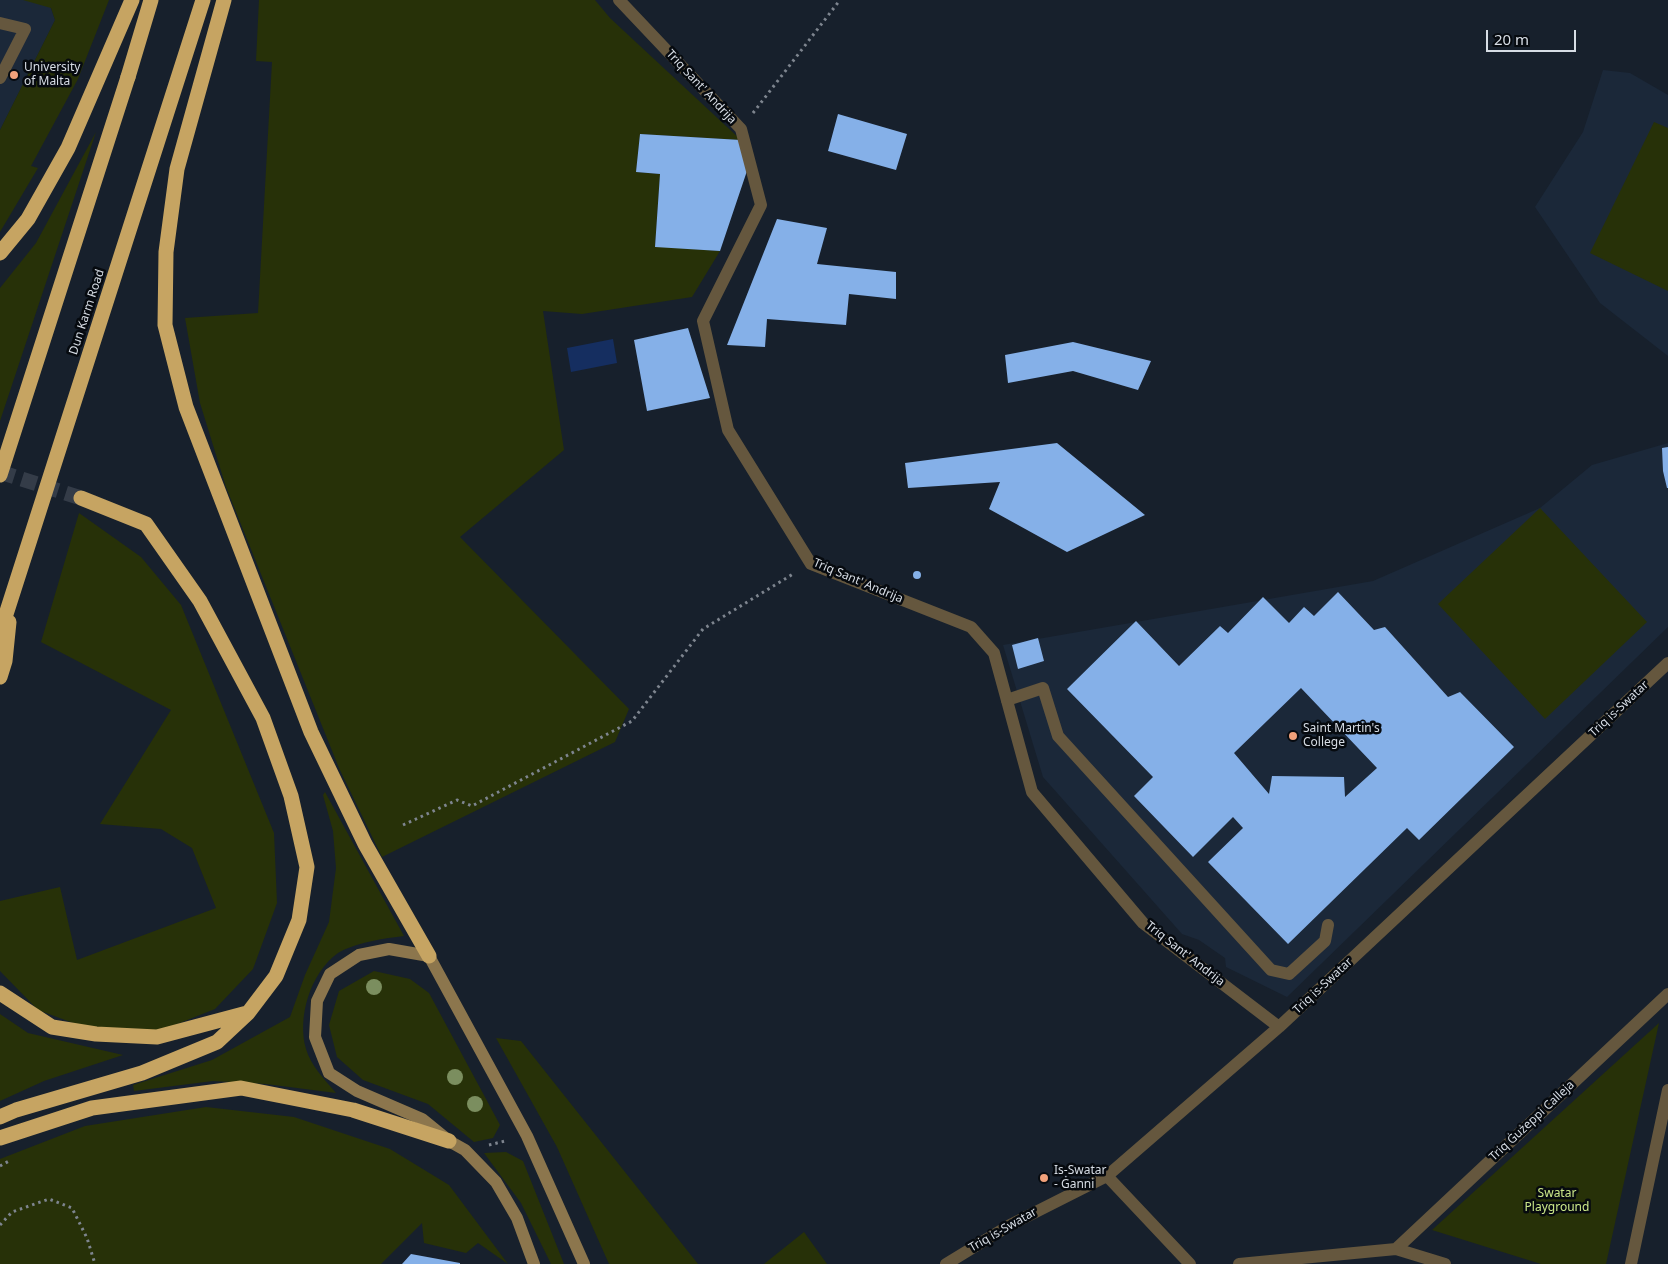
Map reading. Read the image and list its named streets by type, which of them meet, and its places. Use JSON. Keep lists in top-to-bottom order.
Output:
{
  "streets": {
    "highway": ["Dun Karm Road"],
    "street": ["Triq Sant' Andrija", "Triq is-Swatar", "Triq Ġużeppi Calleja"]
  },
  "crossings": [
    ["Triq Sant' Andrija", "Triq is-Swatar"]
  ],
  "parks": ["Swatar Playground"],
  "places": ["University of Malta", "Saint Martin's College", "Is-Swatar - Ġanni"],
  "scale_bar": "20 m"
}
